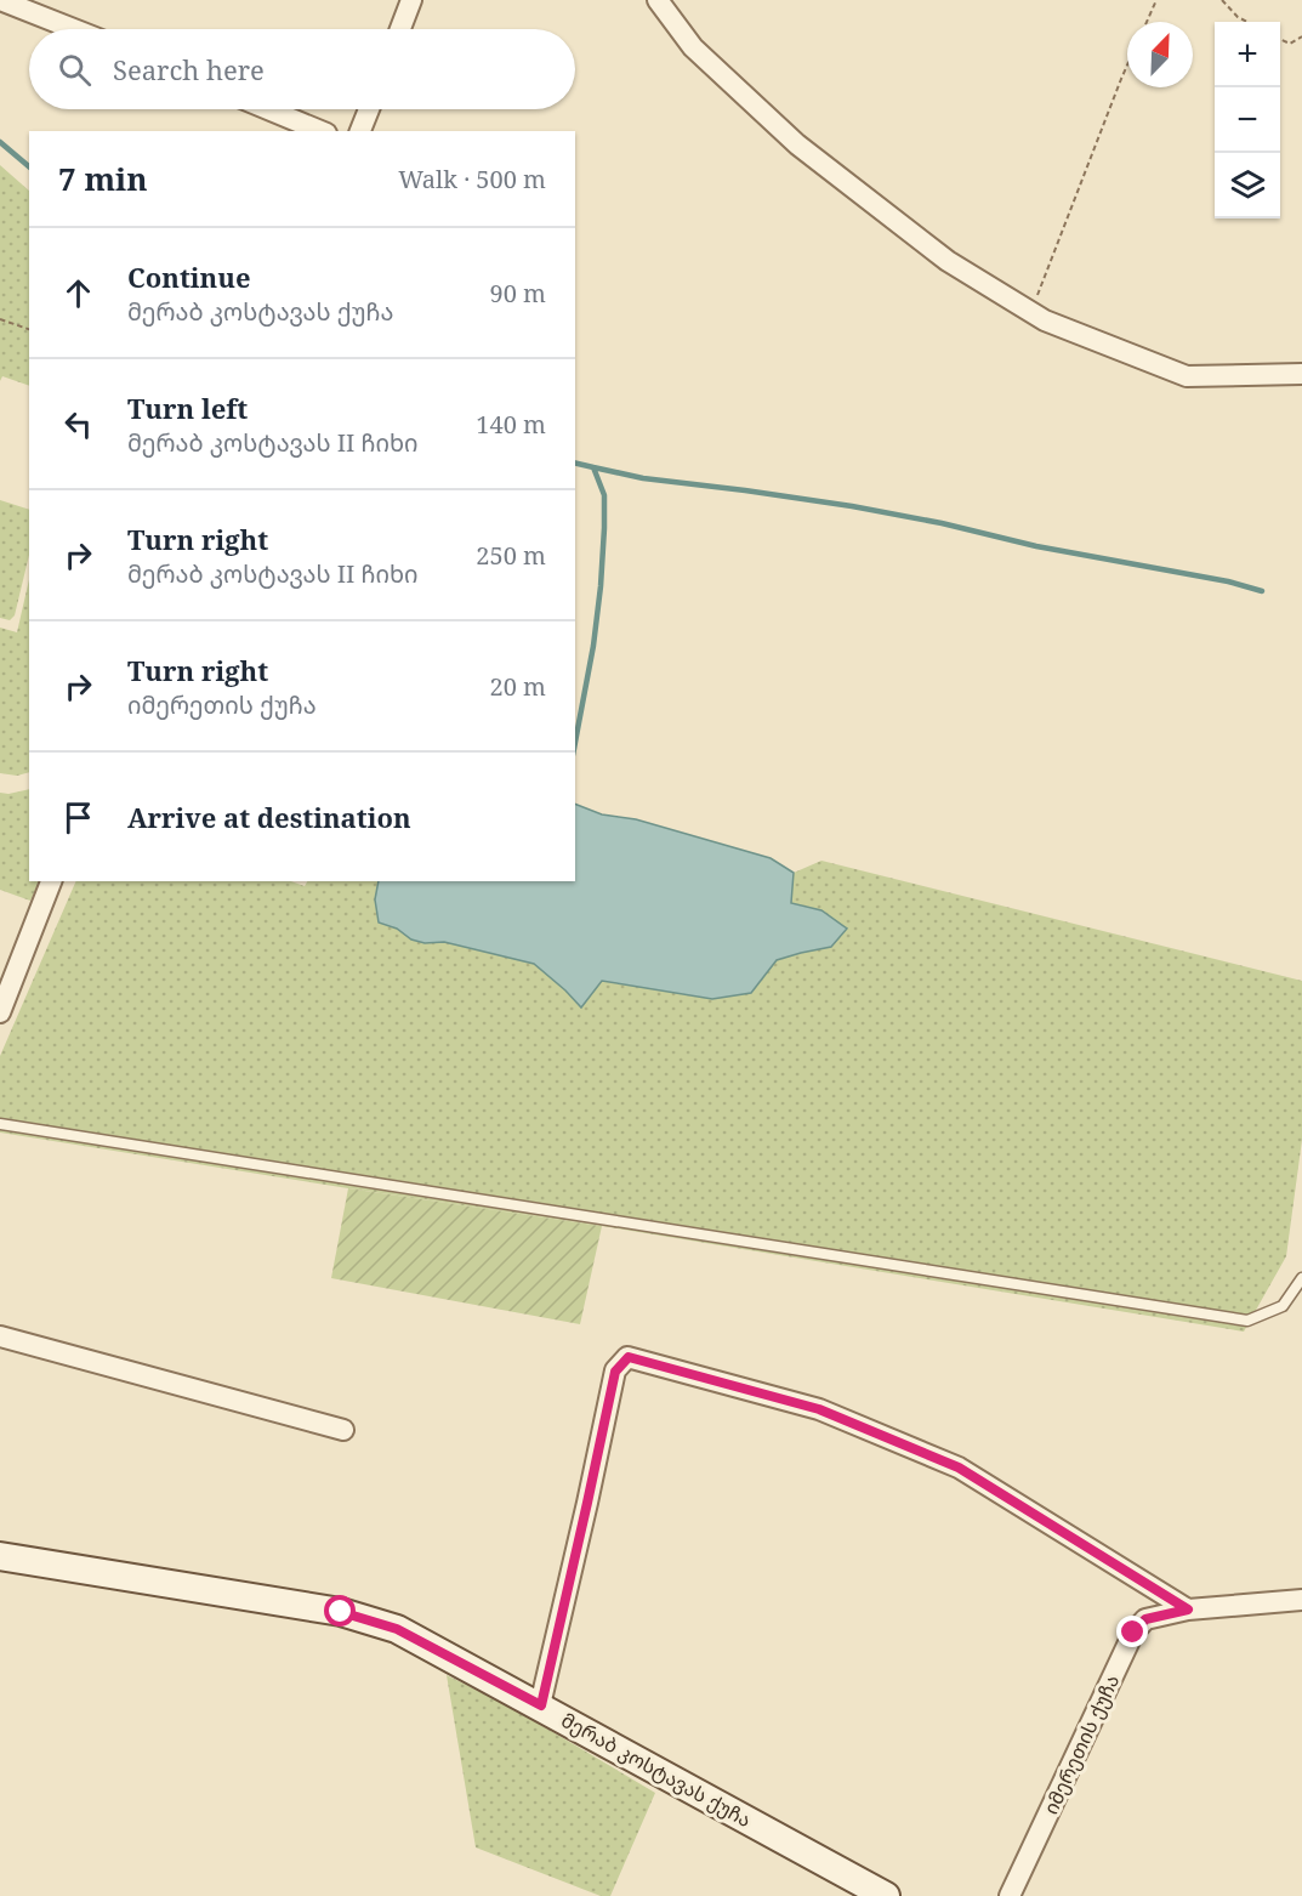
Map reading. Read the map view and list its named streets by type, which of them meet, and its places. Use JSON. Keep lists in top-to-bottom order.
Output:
{
  "streets": {
    "main road": ["მერაბ კოსტავას ქუჩა"],
    "street": ["იმერეთის ქუჩა"]
  },
  "north": "top right",
  "page": {
    "map_buttons": ["+", "−"],
    "search": "Search here",
    "heading": ["7 min", "Walk · 500 m"],
    "list": [
      ["Continue", "მერაბ კოსტავას ქუჩა", "90 m"],
      ["Turn left", "მერაბ კოსტავას II ჩიხი", "140 m"],
      ["Turn right", "მერაბ კოსტავას II ჩიხი", "250 m"],
      ["Turn right", "იმერეთის ქუჩა", "20 m"],
      "Arrive at destination"
    ]
  }
}
